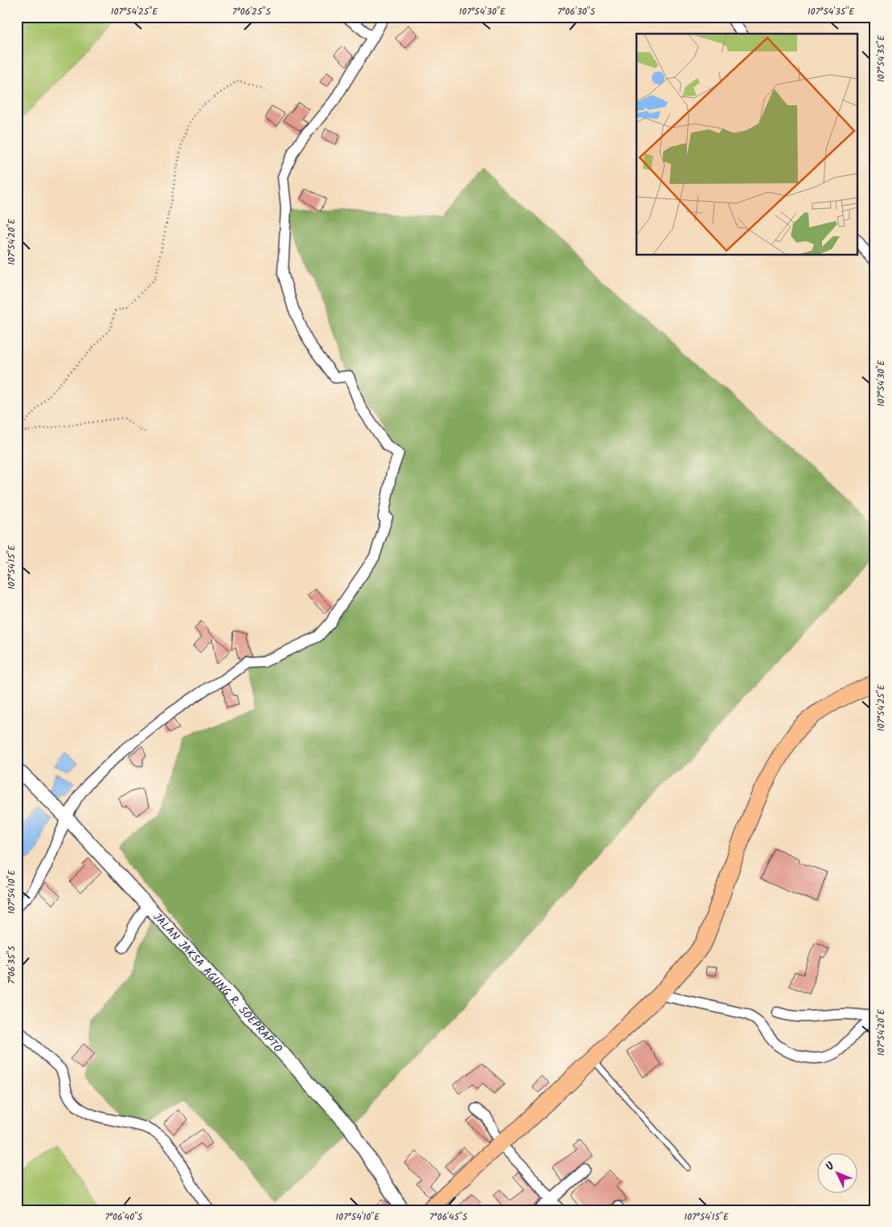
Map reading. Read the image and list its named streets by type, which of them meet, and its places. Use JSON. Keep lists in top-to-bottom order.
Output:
{
  "streets": {
    "street": ["JALAN JAKSA AGUNG R. SOEPRAPTO"]
  },
  "north": "top left",
  "coordinates": [
    "107°54'25\"E",
    "7°06'25\"S",
    "107°54'30\"E",
    "7°06'30\"S",
    "107°54'35\"E",
    "107°54'20\"E",
    "107°54'15\"E",
    "107°54'10\"E",
    "7°06'35\"S",
    "7°06'40\"S",
    "7°06'45\"S"
  ]
}
